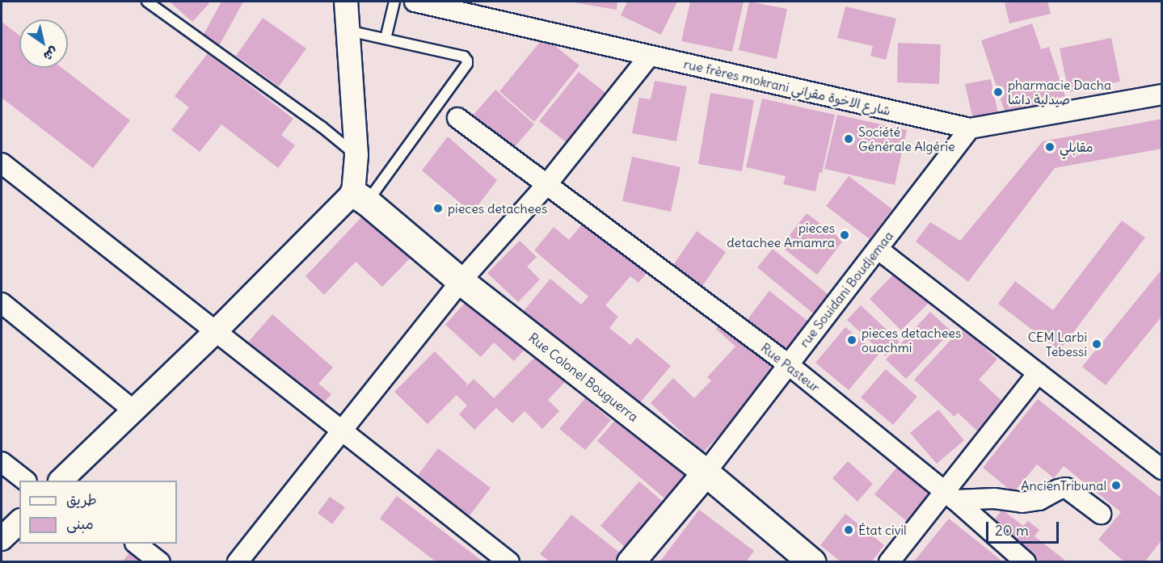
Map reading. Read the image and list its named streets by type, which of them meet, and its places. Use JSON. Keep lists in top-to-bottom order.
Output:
{
  "streets": {
    "main road": ["Rue Colonel Bouguerra"],
    "street": ["rue frères mokrani شارع الاخوة مقراني", "rue Souidani Boudjemaa", "Rue Pasteur"]
  },
  "crossings": [
    ["rue frères mokrani شارع الاخوة مقراني", "rue Souidani Boudjemaa"],
    ["rue Souidani Boudjemaa", "Rue Pasteur"],
    ["rue Souidani Boudjemaa", "Rue Colonel Bouguerra"]
  ],
  "places": [
    "pharmacie Dacha صيدلية داشا",
    "Société Générale Algérie",
    "مقابلي",
    "pieces detachees",
    "pieces detachee Amamra",
    "pieces detachees ouachmi",
    "CEM Larbi Tebessi",
    "AncienTribunal",
    "État civil"
  ],
  "legend": ["طريق", "مبنى"],
  "scale_bar": "20 m",
  "north": "bottom right"
}
